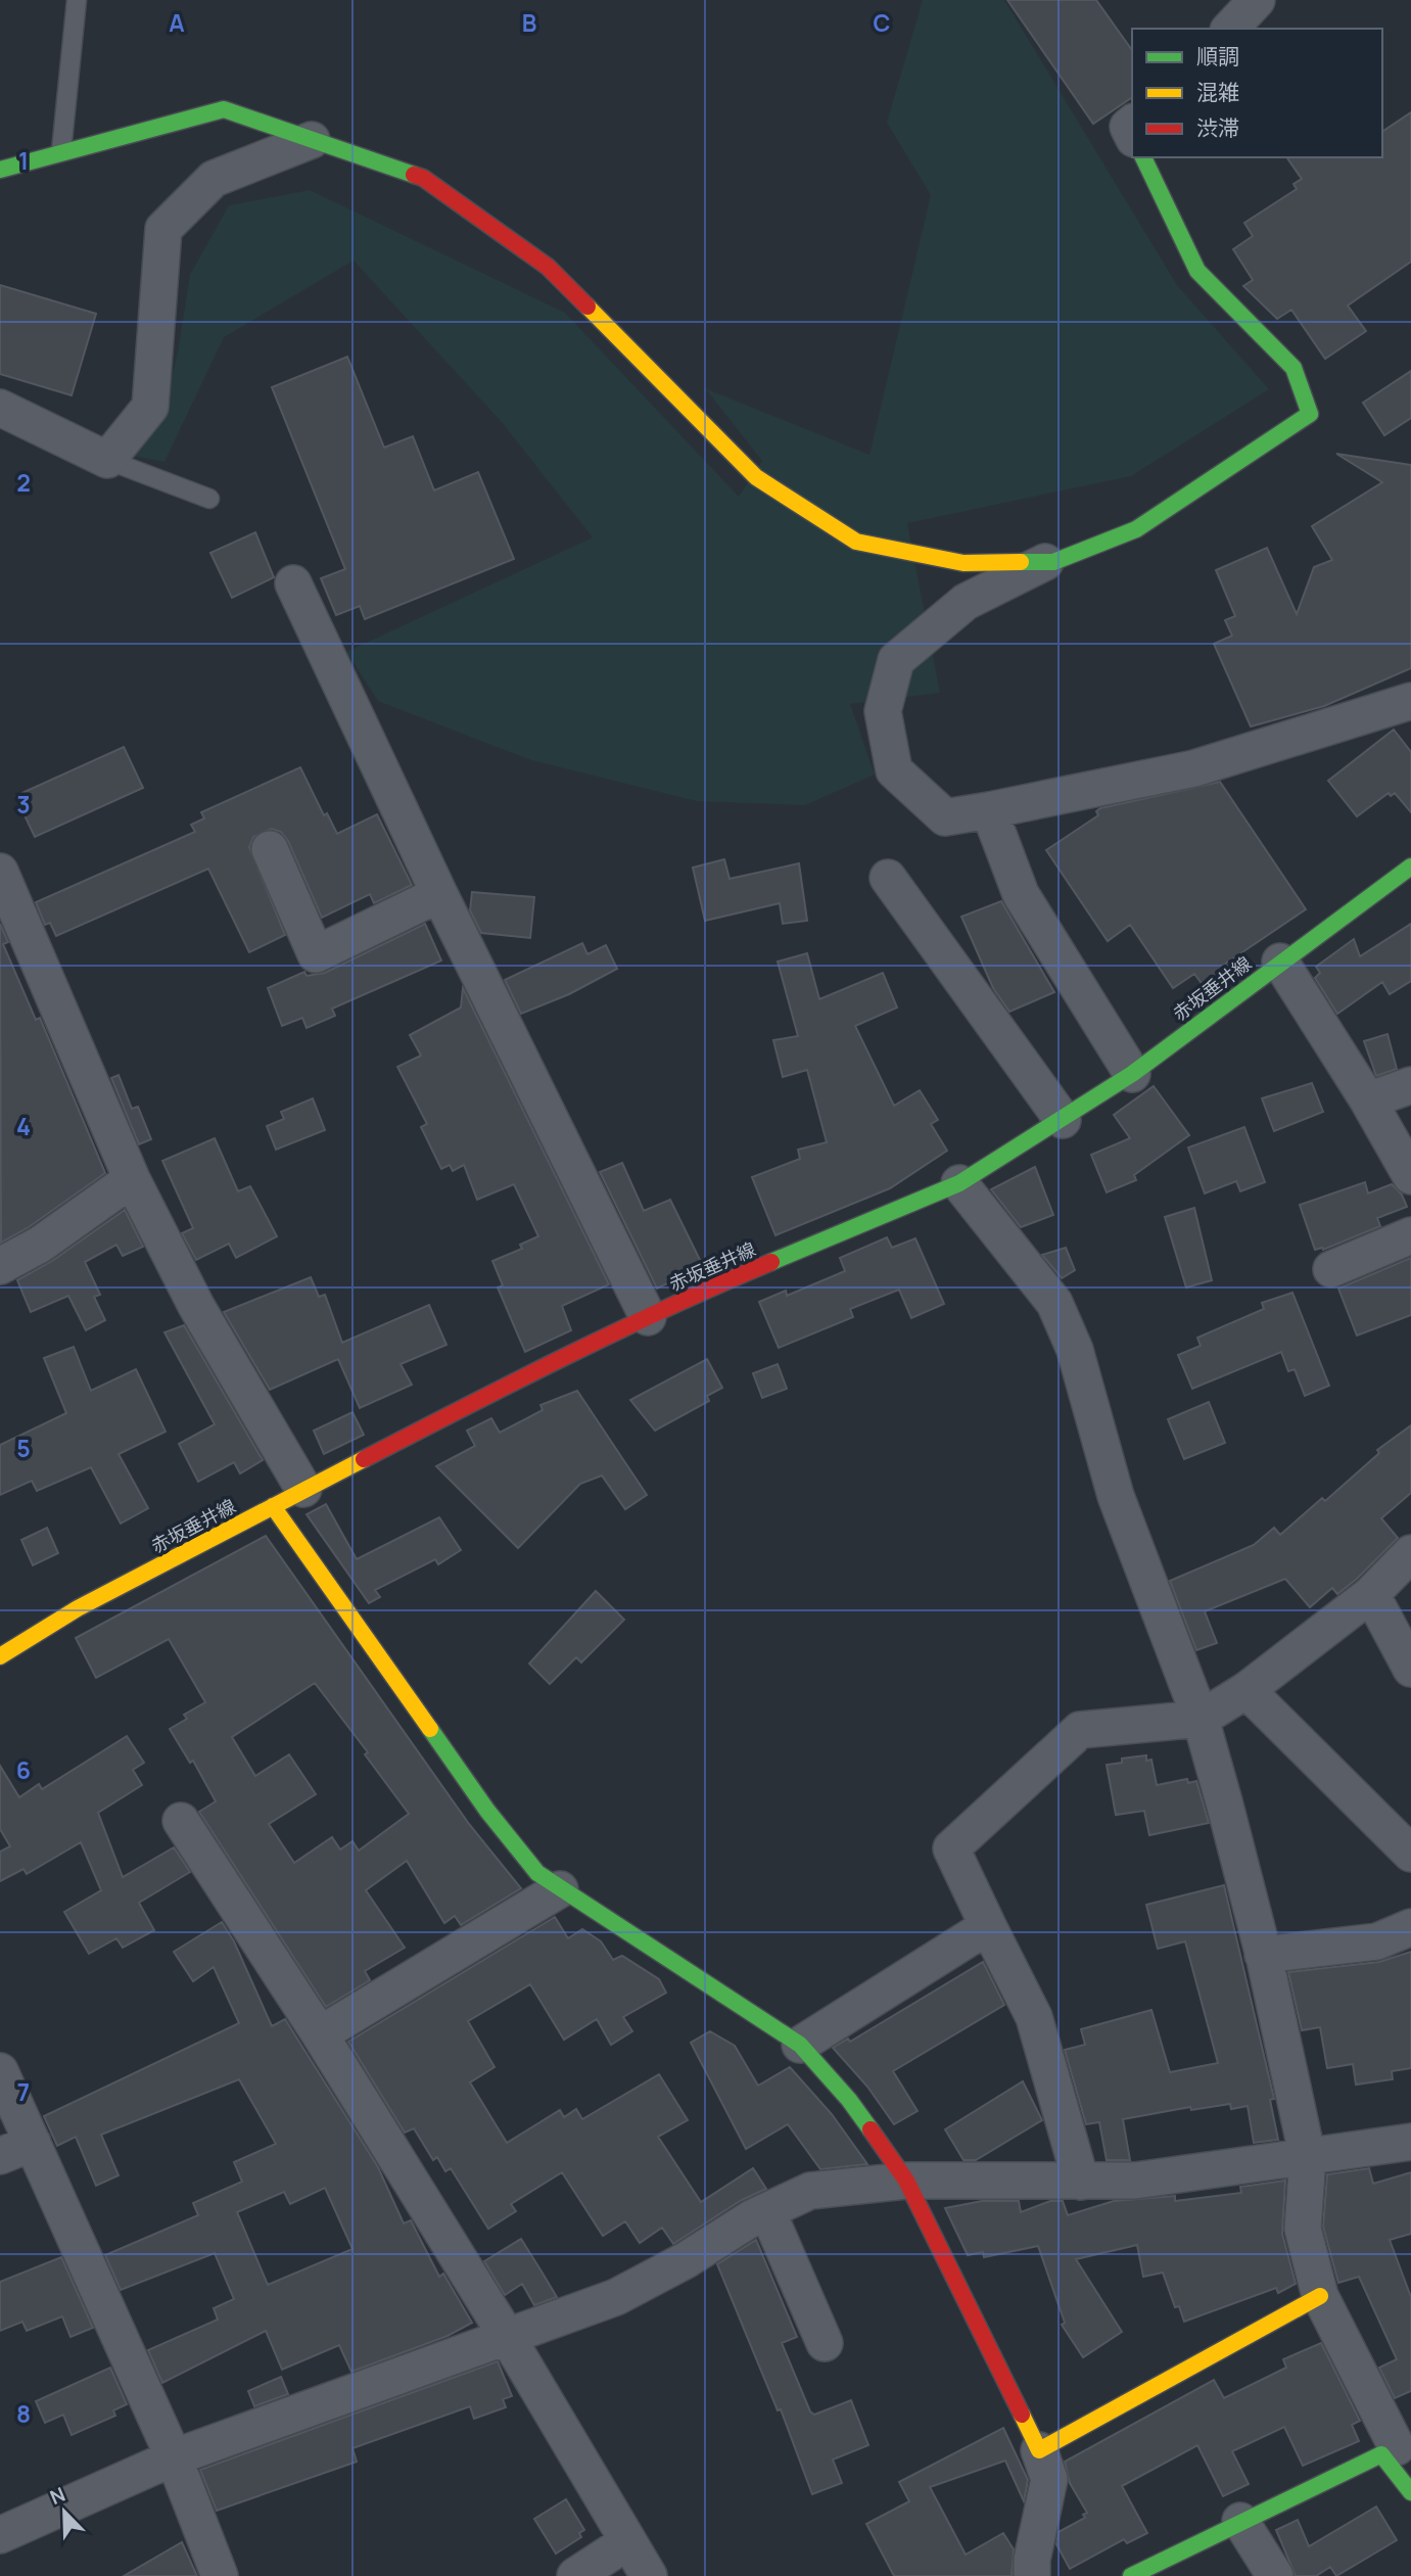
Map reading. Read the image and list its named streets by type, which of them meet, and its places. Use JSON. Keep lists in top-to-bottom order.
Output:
{
  "streets": {
    "street": ["赤坂垂井線"]
  },
  "legend": ["順調", "混雑", "渋滞"],
  "north": "top left",
  "grid": {
    "columns": ["A", "B", "C"],
    "rows": [
      "1",
      "2",
      "3",
      "4",
      "5",
      "6",
      "7",
      "8"
    ]
  }
}
